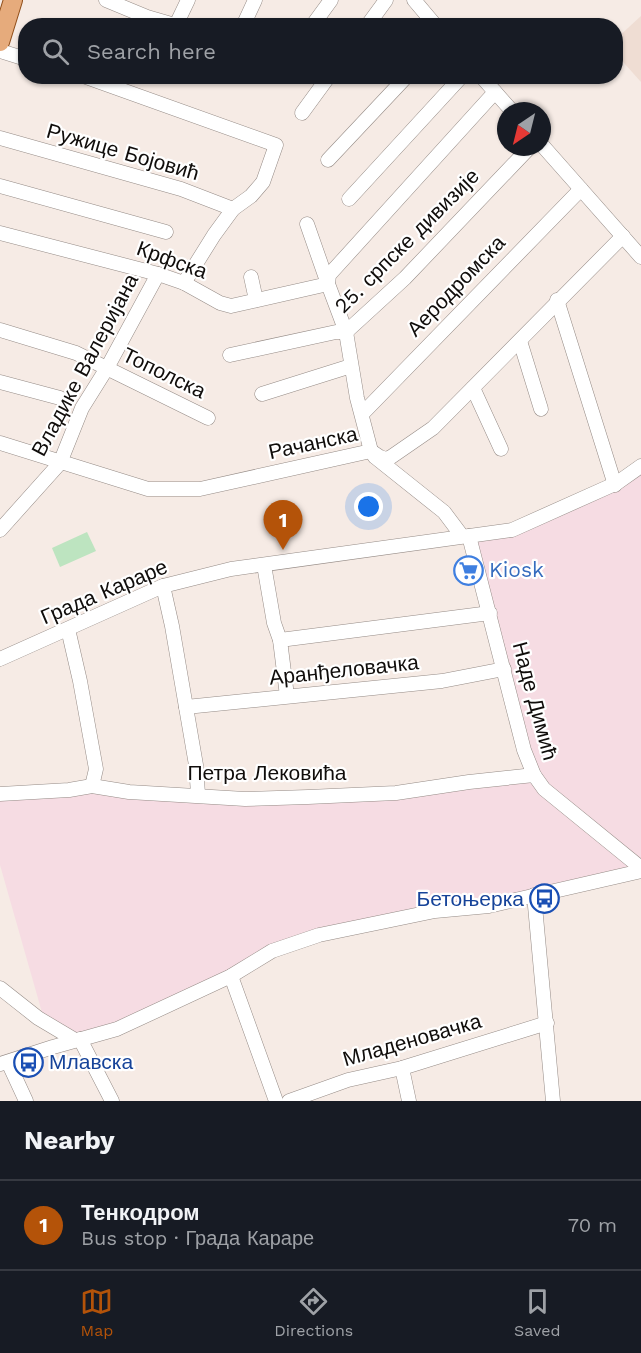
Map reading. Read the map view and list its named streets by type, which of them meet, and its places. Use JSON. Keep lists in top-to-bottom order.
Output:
{
  "streets": {
    "street": [
      "Ружице Бојовић",
      "25. српске дивизије",
      "Крфска",
      "Аеродромска",
      "Владике Валеријана",
      "Тополска",
      "Рачанска",
      "Града Караре",
      "Аранђеловачка",
      "Наде Димић",
      "Петра Лековића",
      "Младеновачка"
    ]
  },
  "crossings": [
    ["Крфска", "Владике Валеријана"],
    ["Владике Валеријана", "Тополска"],
    ["Владике Валеријана", "Рачанска"],
    ["Рачанска", "Наде Димић"],
    ["Града Караре", "Наде Димић"],
    ["Аранђеловачка", "Наде Димић"],
    ["Наде Димић", "Петра Лековића"]
  ],
  "places": {
    "supermarket": ["Kiosk"],
    "bus stop": ["Бетоњерка", "Млавска"]
  },
  "north": "bottom left",
  "page": {
    "search": "Search here",
    "pins": "1",
    "heading": "Nearby",
    "list": [
      {
        "mark": "1",
        "name": "Тенкодром",
        "note": "Bus stop · Града Караре",
        "value": "70 m"
      }
    ],
    "nav": ["Map", "Directions", "Saved"]
  }
}
